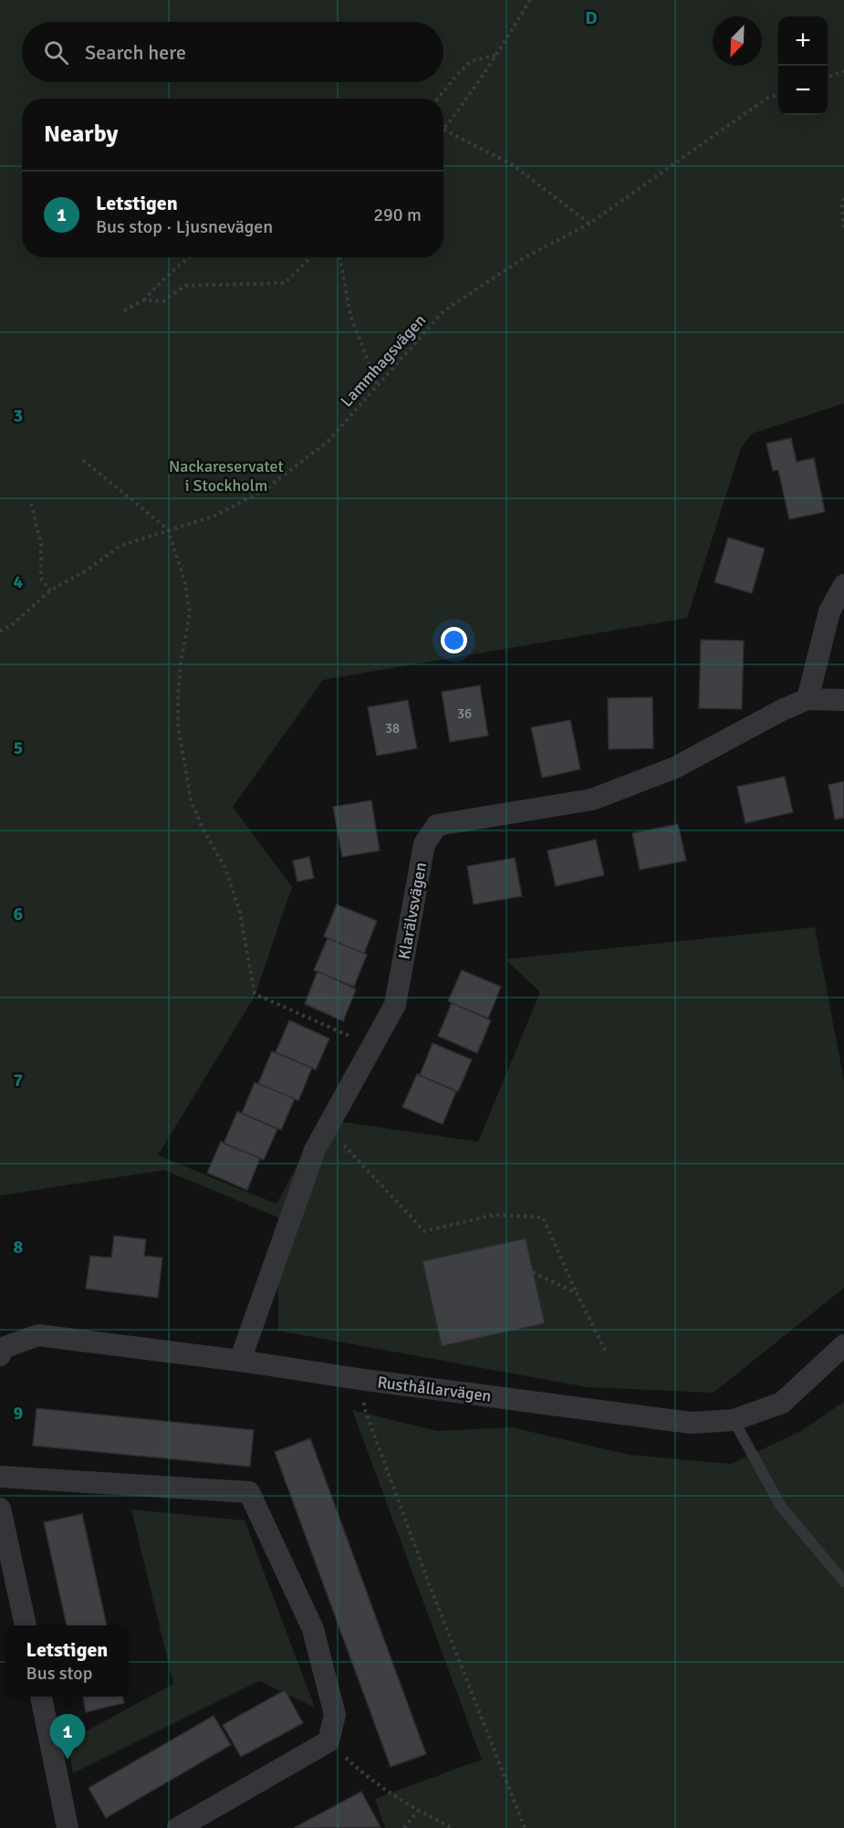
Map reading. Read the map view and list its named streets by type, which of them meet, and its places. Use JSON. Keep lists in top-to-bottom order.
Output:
{
  "streets": {
    "street": ["Klarälvsvägen", "Rusthållarvägen"],
    "path": ["Lammhagsvägen"]
  },
  "crossings": [
    ["Klarälvsvägen", "Rusthållarvägen"]
  ],
  "parks": ["Nackareservatet i Stockholm"],
  "house_numbers": ["36", "38"],
  "north": "bottom left",
  "page": {
    "map_buttons": ["+", "−"],
    "search": "Search here",
    "heading": "Nearby",
    "list": [
      {
        "mark": "1",
        "name": "Letstigen",
        "note": "Bus stop · Ljusnevägen",
        "value": "290 m"
      }
    ],
    "popup": ["Letstigen", "Bus stop"],
    "pins": "1"
  },
  "grid": {
    "columns": ["D"],
    "rows": [
      "3",
      "4",
      "5",
      "6",
      "7",
      "8",
      "9"
    ]
  }
}
